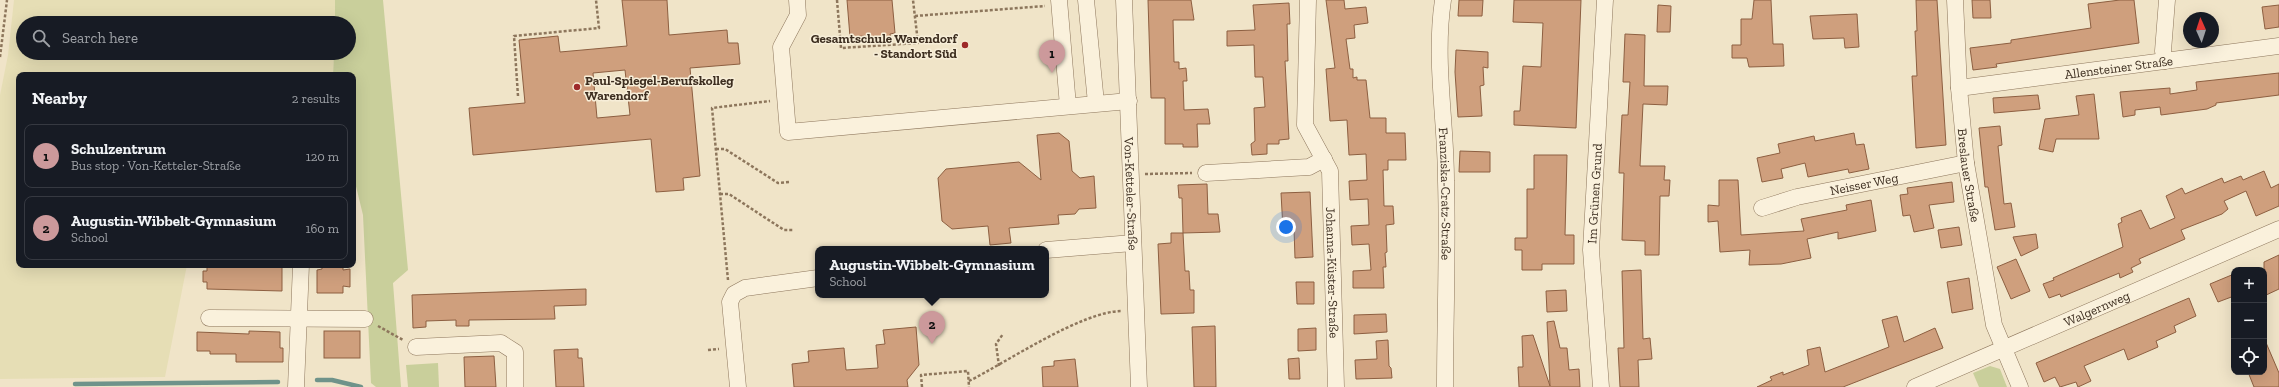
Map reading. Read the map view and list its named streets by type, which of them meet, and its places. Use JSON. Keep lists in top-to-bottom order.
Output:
{
  "streets": {
    "street": [
      "Allensteiner Straße",
      "Breslauer Straße",
      "Neisser Weg",
      "Von-Ketteler-Straße",
      "Franziska-Cratz-Straße",
      "Im Grünen Grund",
      "Johanna-Küster-Straße",
      "Walgernweg"
    ]
  },
  "crossings": [
    ["Allensteiner Straße", "Breslauer Straße"],
    ["Breslauer Straße", "Neisser Weg"],
    ["Breslauer Straße", "Walgernweg"]
  ],
  "places": ["Gesamtschule Warendorf - Standort Süd", "Paul-Spiegel-Berufskolleg Warendorf"],
  "north": "top",
  "page": {
    "search": "Search here",
    "pins": ["1", "2"],
    "heading": ["Nearby", "2 results"],
    "list": [
      {
        "mark": "1",
        "name": "Schulzentrum",
        "note": "Bus stop · Von-Ketteler-Straße",
        "value": "120 m"
      },
      {
        "mark": "2",
        "name": "Augustin-Wibbelt-Gymnasium",
        "note": "School",
        "value": "160 m"
      }
    ],
    "popup": ["Augustin-Wibbelt-Gymnasium", "School"],
    "map_buttons": ["+", "−"]
  }
}
